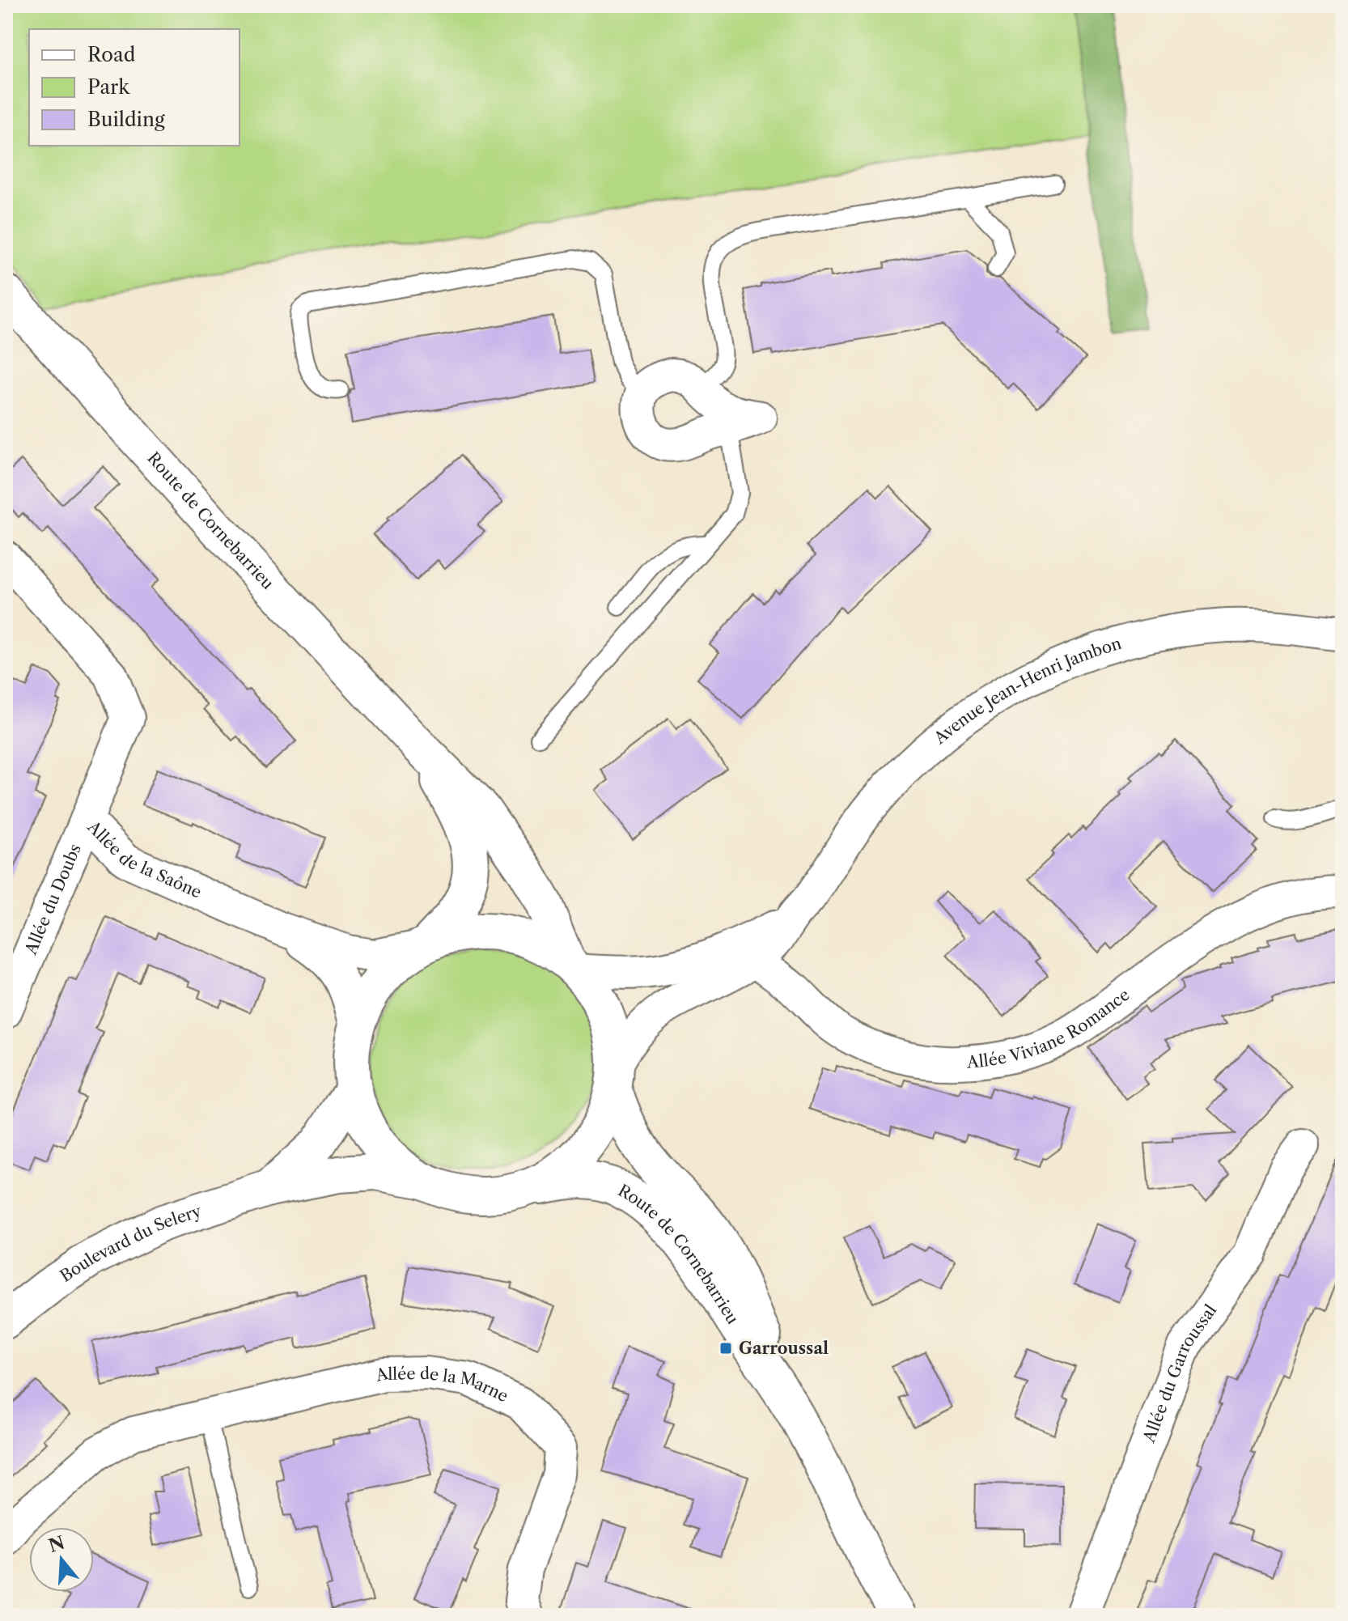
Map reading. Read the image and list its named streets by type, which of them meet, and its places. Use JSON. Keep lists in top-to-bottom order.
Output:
{
  "streets": {
    "main road": ["Route de Cornebarrieu", "Boulevard du Selery"],
    "street": [
      "Avenue Jean-Henri Jambon",
      "Allée de la Saône",
      "Allée du Doubs",
      "Allée Viviane Romance",
      "Allée du Garroussal",
      "Allée de la Marne"
    ]
  },
  "crossings": [
    ["Route de Cornebarrieu", "Avenue Jean-Henri Jambon"],
    ["Route de Cornebarrieu", "Allée de la Saône"],
    ["Avenue Jean-Henri Jambon", "Allée Viviane Romance"],
    ["Allée de la Saône", "Allée du Doubs"]
  ],
  "places": {
    "transit": ["Garroussal"]
  },
  "legend": ["Road", "Park", "Building"],
  "north": "top"
}
